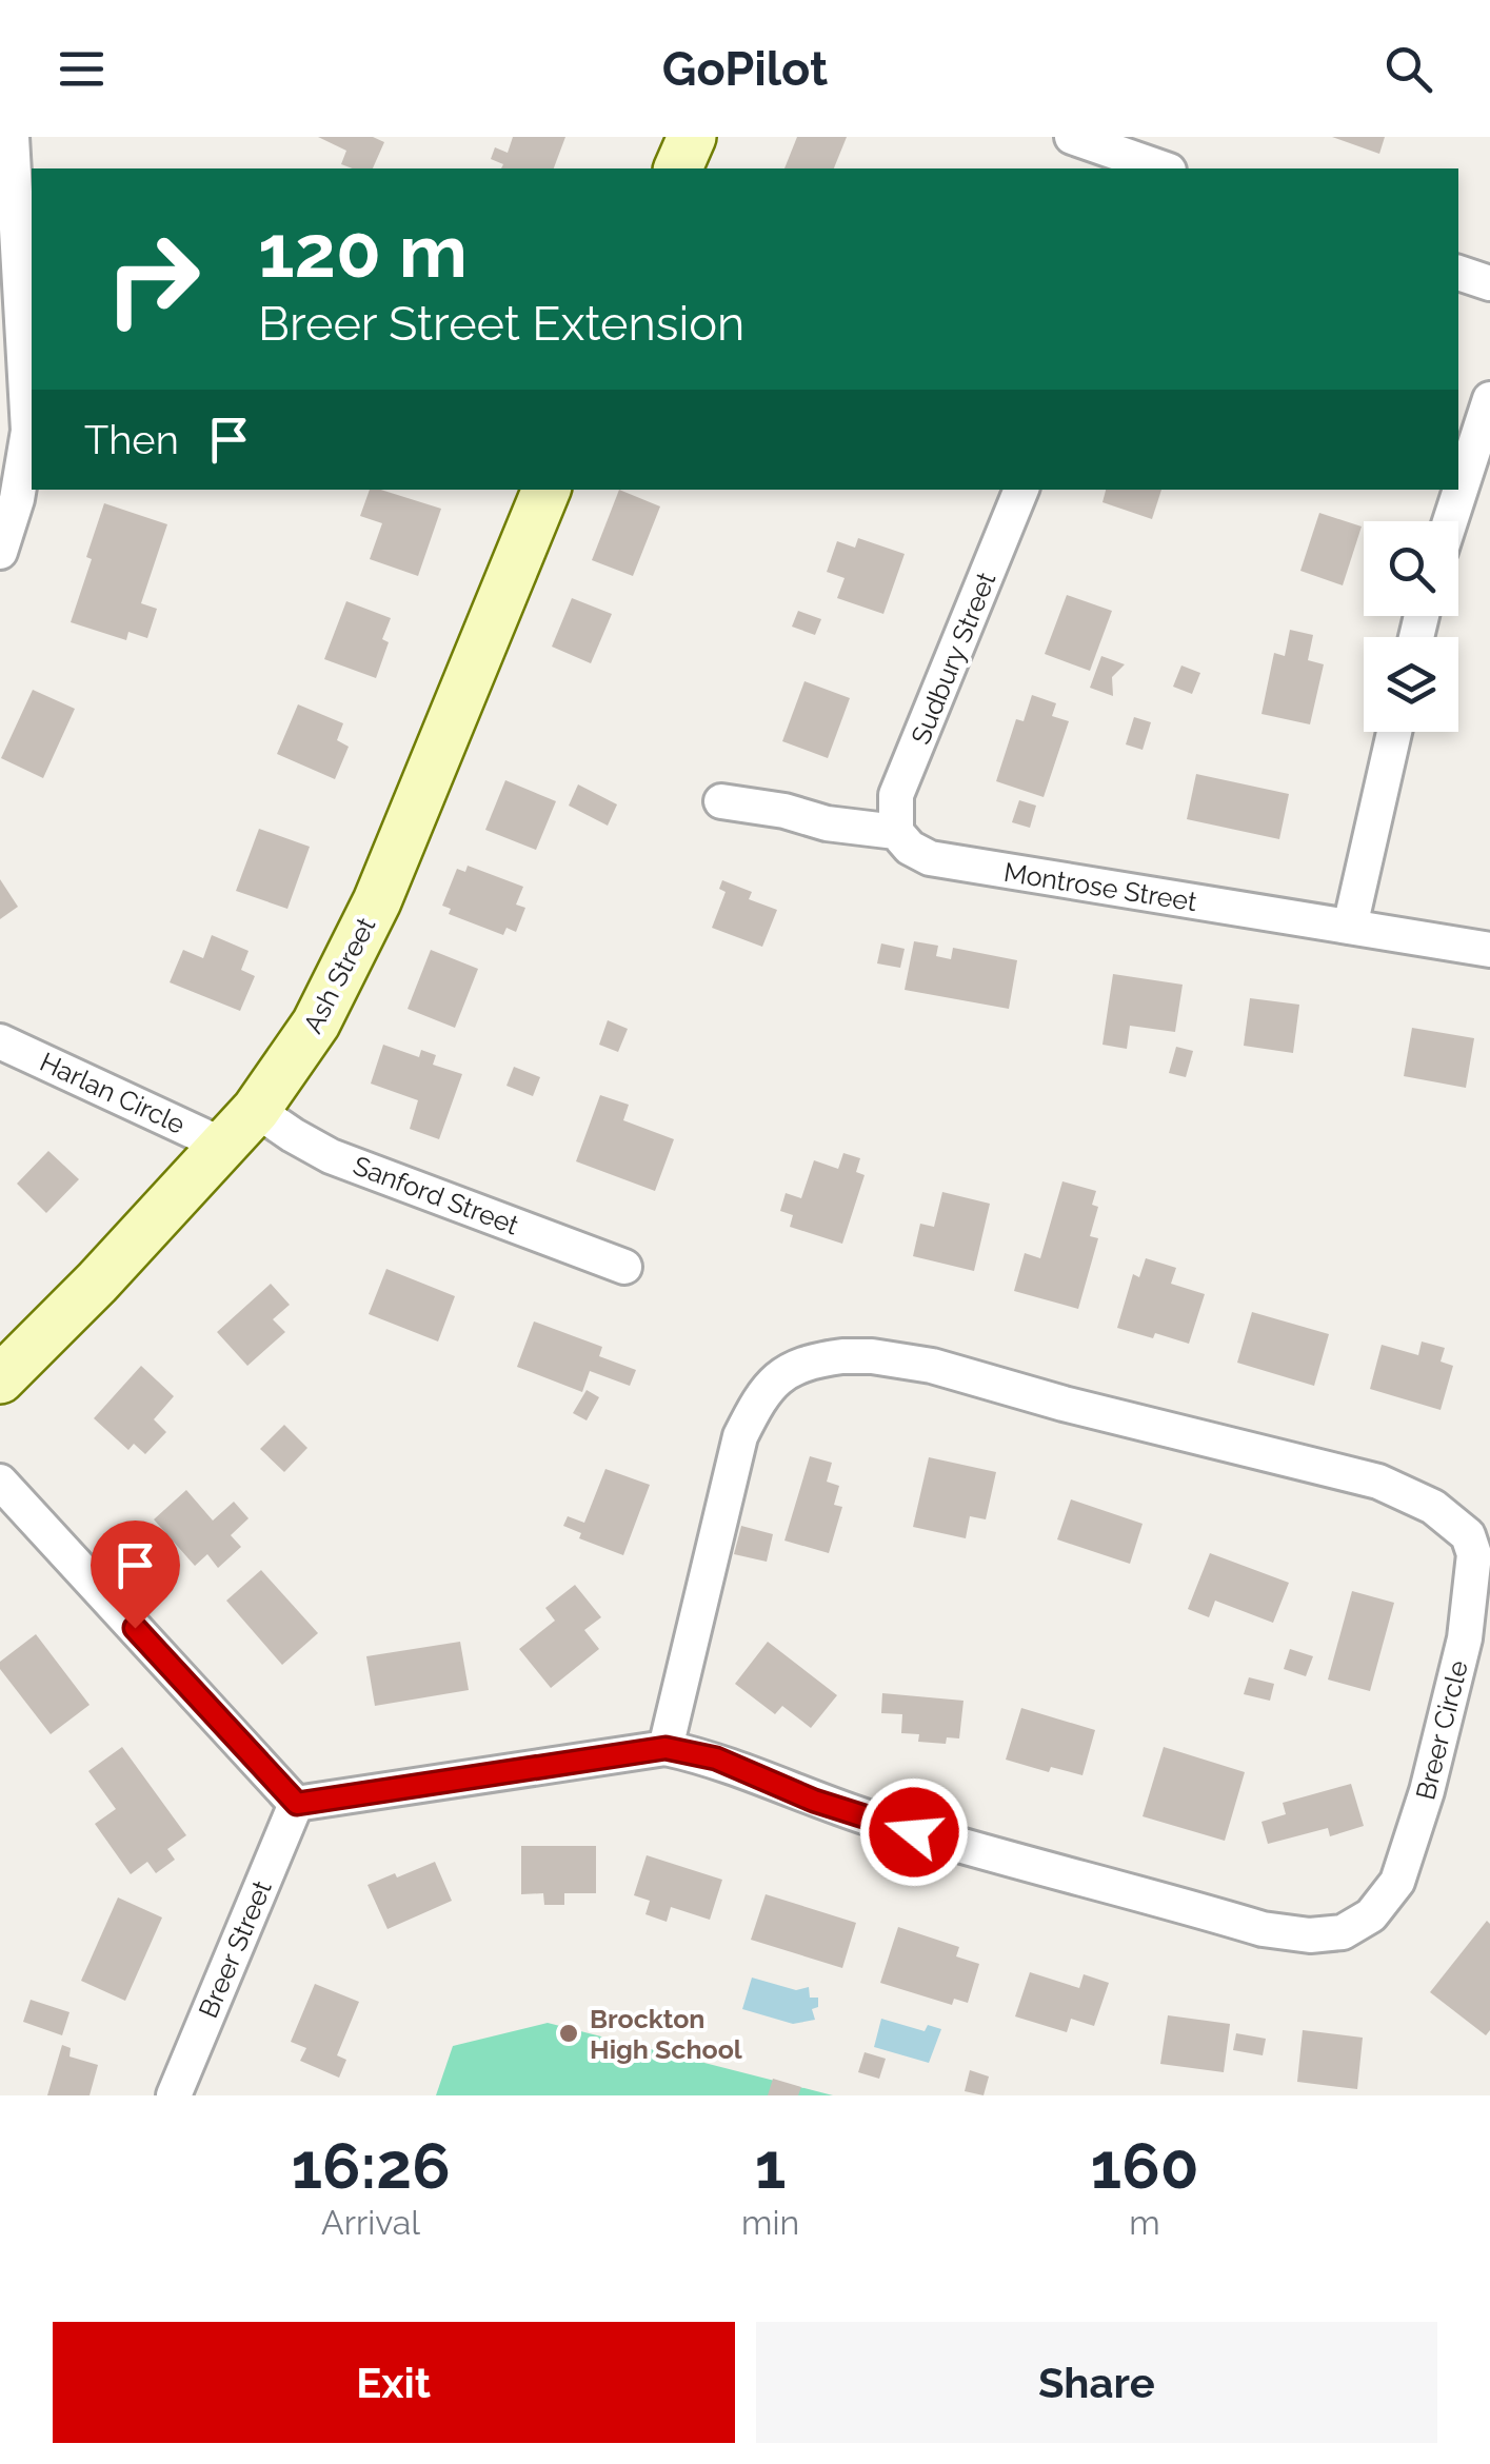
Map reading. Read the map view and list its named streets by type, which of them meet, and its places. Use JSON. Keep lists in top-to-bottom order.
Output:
{
  "streets": {
    "street": [
      "Sudbury Street",
      "Montrose Street",
      "Ash Street",
      "Harlan Circle",
      "Sanford Street",
      "Breer Circle",
      "Breer Street"
    ]
  },
  "crossings": [
    ["Sudbury Street", "Montrose Street"],
    ["Ash Street", "Harlan Circle"],
    ["Ash Street", "Sanford Street"],
    ["Breer Circle", "Breer Street"]
  ],
  "places": ["Brockton High School"],
  "page": {
    "header": "GoPilot",
    "turn": ["120 m", "Breer Street Extension"],
    "then": "Then",
    "eta": [
      "16:26",
      "Arrival",
      "1",
      "min",
      "160",
      "m"
    ],
    "buttons": ["Exit", "Share"]
  }
}
